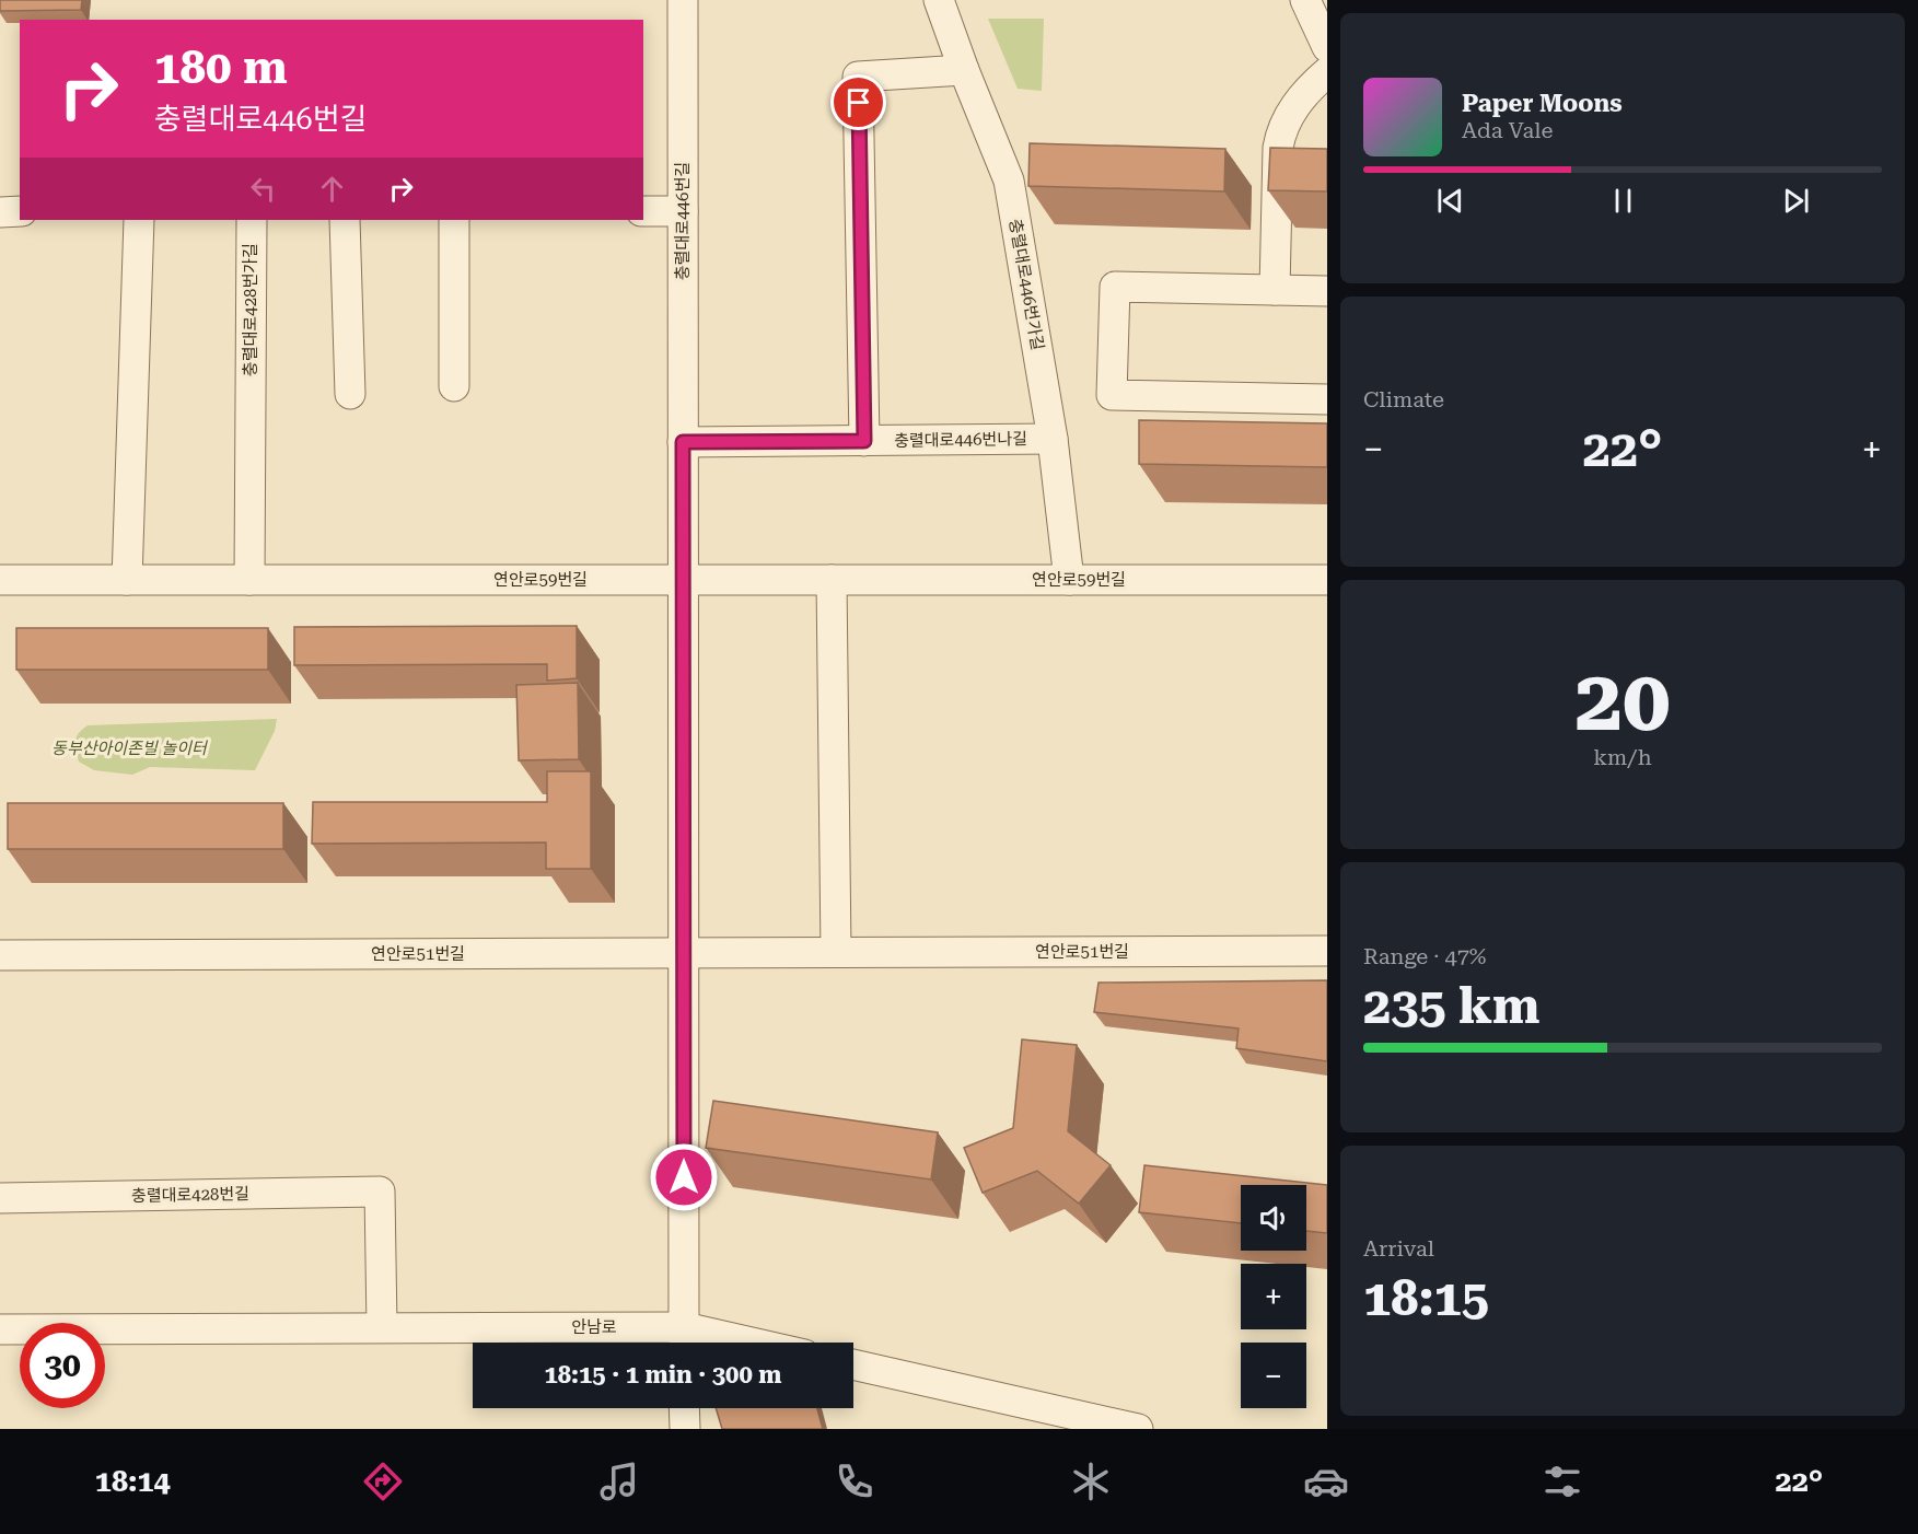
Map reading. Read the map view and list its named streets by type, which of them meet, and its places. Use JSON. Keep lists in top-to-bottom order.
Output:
{
  "streets": {
    "street": [
      "충렬대로446번길",
      "충렬대로446번가길",
      "충렬대로428번가길",
      "충렬대로446번나길",
      "연안로59번길",
      "연안로51번길",
      "충렬대로428번길",
      "안남로"
    ]
  },
  "crossings": [
    ["충렬대로446번길", "연안로59번길"],
    ["충렬대로446번길", "연안로51번길"],
    ["충렬대로446번길", "안남로"],
    ["충렬대로446번가길", "충렬대로446번나길"],
    ["충렬대로446번가길", "연안로59번길"],
    ["충렬대로428번가길", "연안로59번길"],
    ["충렬대로428번길", "안남로"]
  ],
  "parks": ["동부산아이존빌 놀이터"],
  "page": {
    "turn": ["180 m", "충렬대로446번길"],
    "song": ["Paper Moons", "Ada Vale"],
    "tile": [
      "Climate",
      ["20", "km/h"],
      ["Range · 47%", "235 km"],
      ["Arrival", "18:15"]
    ],
    "heat": ["−", "22°", "+"],
    "map_buttons": ["+", "−"],
    "limit": "30",
    "trip": "18:15 · 1 min · 300 m",
    "tabs": ["18:14", "22°"]
  }
}
